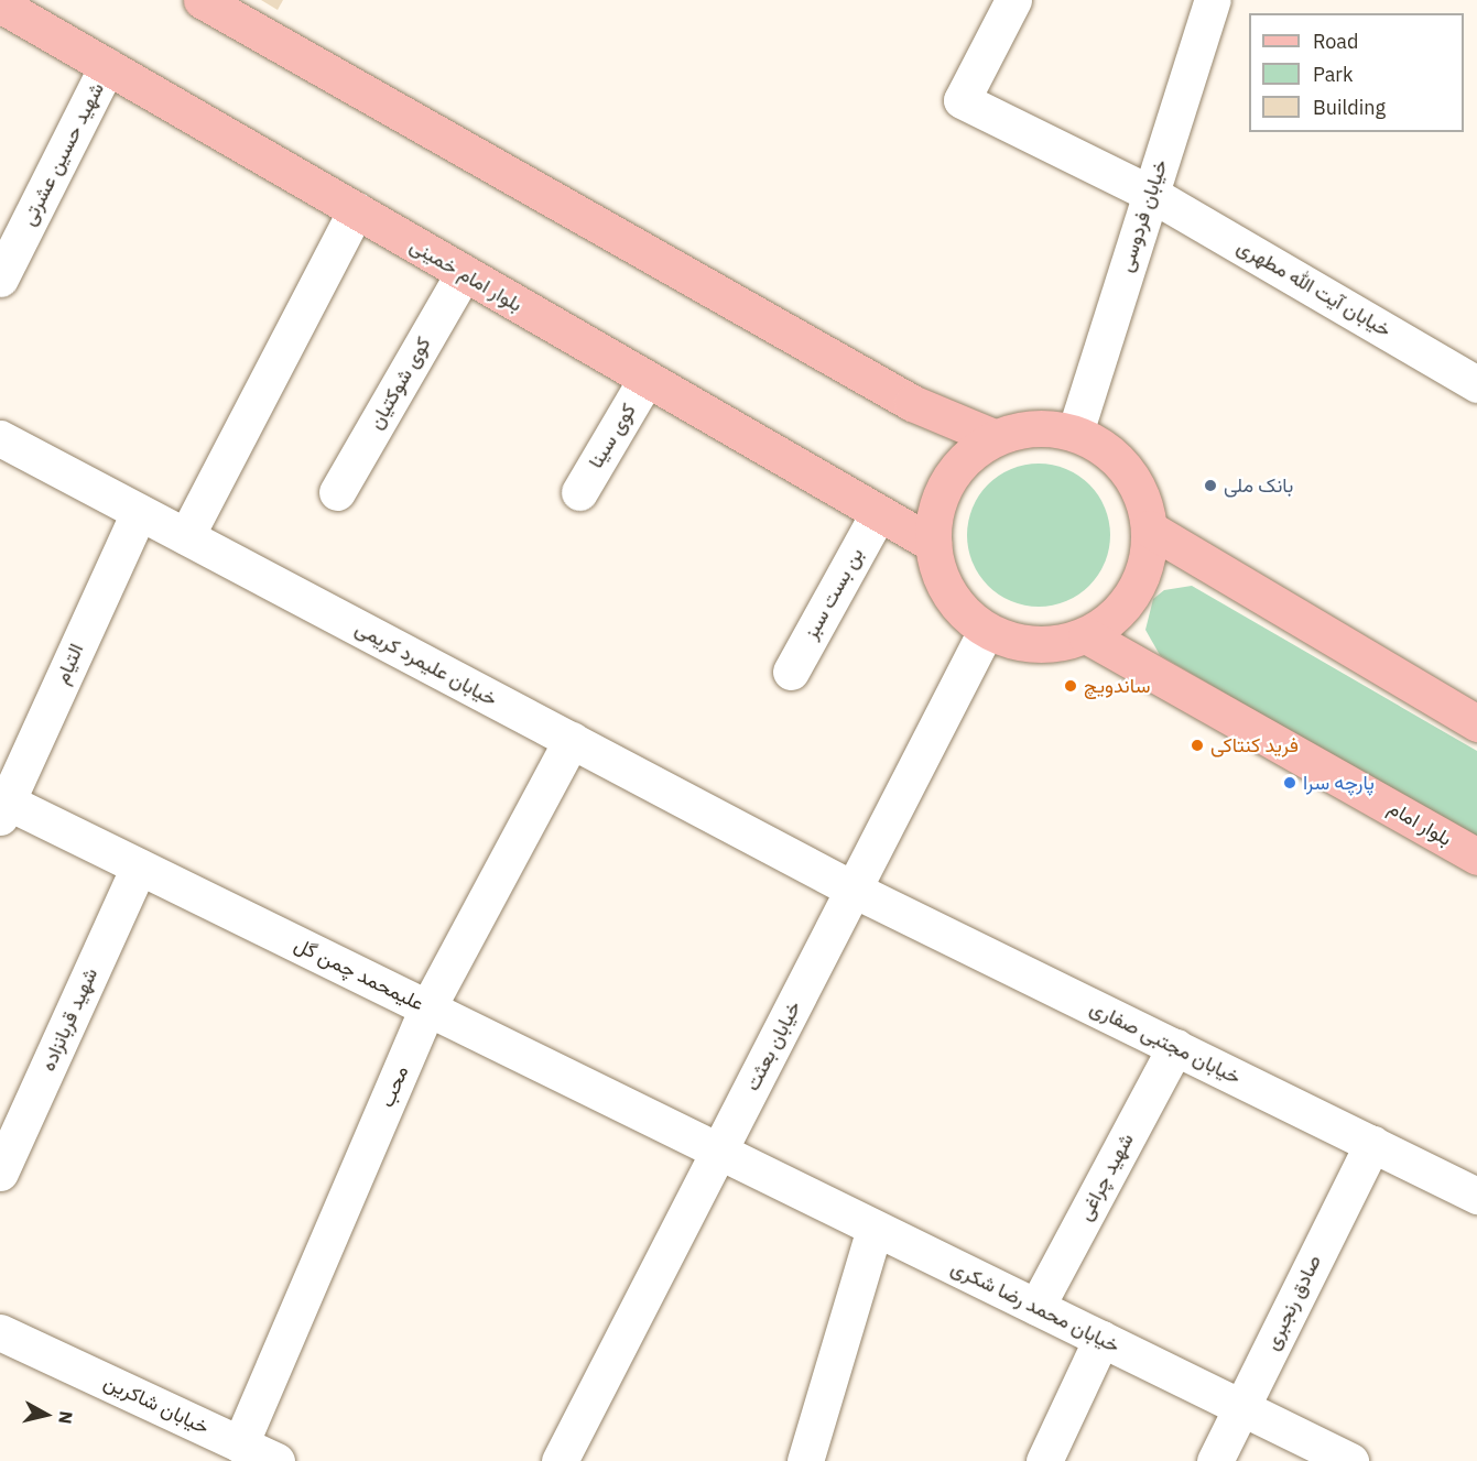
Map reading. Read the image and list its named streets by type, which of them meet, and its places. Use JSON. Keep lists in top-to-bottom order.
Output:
{
  "streets": {
    "main road": ["بلوار امام خمینی", "بلوار امام"],
    "street": [
      "شهید حسین عشرتی",
      "خیابان فردوسی",
      "خیابان آیت الله مطهری",
      "کوی شوکتیان",
      "کوی سینا",
      "بن بست سبز",
      "التیام",
      "خیابان علیمرد کریمی",
      "علیمحمد چمن گل",
      "شهید قربانزاده",
      "خیابان مجتبی صفاری",
      "خیابان بعثت",
      "محب",
      "شهید چراغی",
      "صادق رنجبری",
      "خیابان محمد رضا شکری",
      "خیابان شاکرین"
    ]
  },
  "crossings": [
    ["شهید حسین عشرتی", "بلوار امام خمینی"],
    ["خیابان فردوسی", "بلوار امام خمینی"],
    ["خیابان فردوسی", "خیابان آیت الله مطهری"],
    ["خیابان فردوسی", "بلوار امام"],
    ["خیابان فردوسی", "خیابان بعثت"],
    ["بلوار امام خمینی", "کوی شوکتیان"],
    ["بلوار امام خمینی", "کوی سینا"],
    ["بلوار امام خمینی", "بن بست سبز"],
    ["بلوار امام خمینی", "بلوار امام"],
    ["بلوار امام خمینی", "خیابان بعثت"],
    ["التیام", "خیابان علیمرد کریمی"],
    ["التیام", "علیمحمد چمن گل"],
    ["خیابان علیمرد کریمی", "خیابان مجتبی صفاری"],
    ["خیابان علیمرد کریمی", "خیابان بعثت"],
    ["خیابان علیمرد کریمی", "محب"],
    ["بلوار امام", "خیابان بعثت"],
    ["علیمحمد چمن گل", "شهید قربانزاده"],
    ["علیمحمد چمن گل", "خیابان بعثت"],
    ["علیمحمد چمن گل", "محب"],
    ["علیمحمد چمن گل", "خیابان محمد رضا شکری"],
    ["خیابان مجتبی صفاری", "خیابان بعثت"],
    ["خیابان مجتبی صفاری", "شهید چراغی"],
    ["خیابان مجتبی صفاری", "صادق رنجبری"],
    ["خیابان بعثت", "خیابان محمد رضا شکری"],
    ["محب", "خیابان شاکرین"],
    ["شهید چراغی", "خیابان محمد رضا شکری"],
    ["صادق رنجبری", "خیابان محمد رضا شکری"]
  ],
  "places": [
    "بانک ملی",
    "ساندویچ",
    "فرید کنتاکی",
    "پارچه سرا"
  ],
  "legend": ["Road", "Park", "Building"],
  "north": "right"
}
